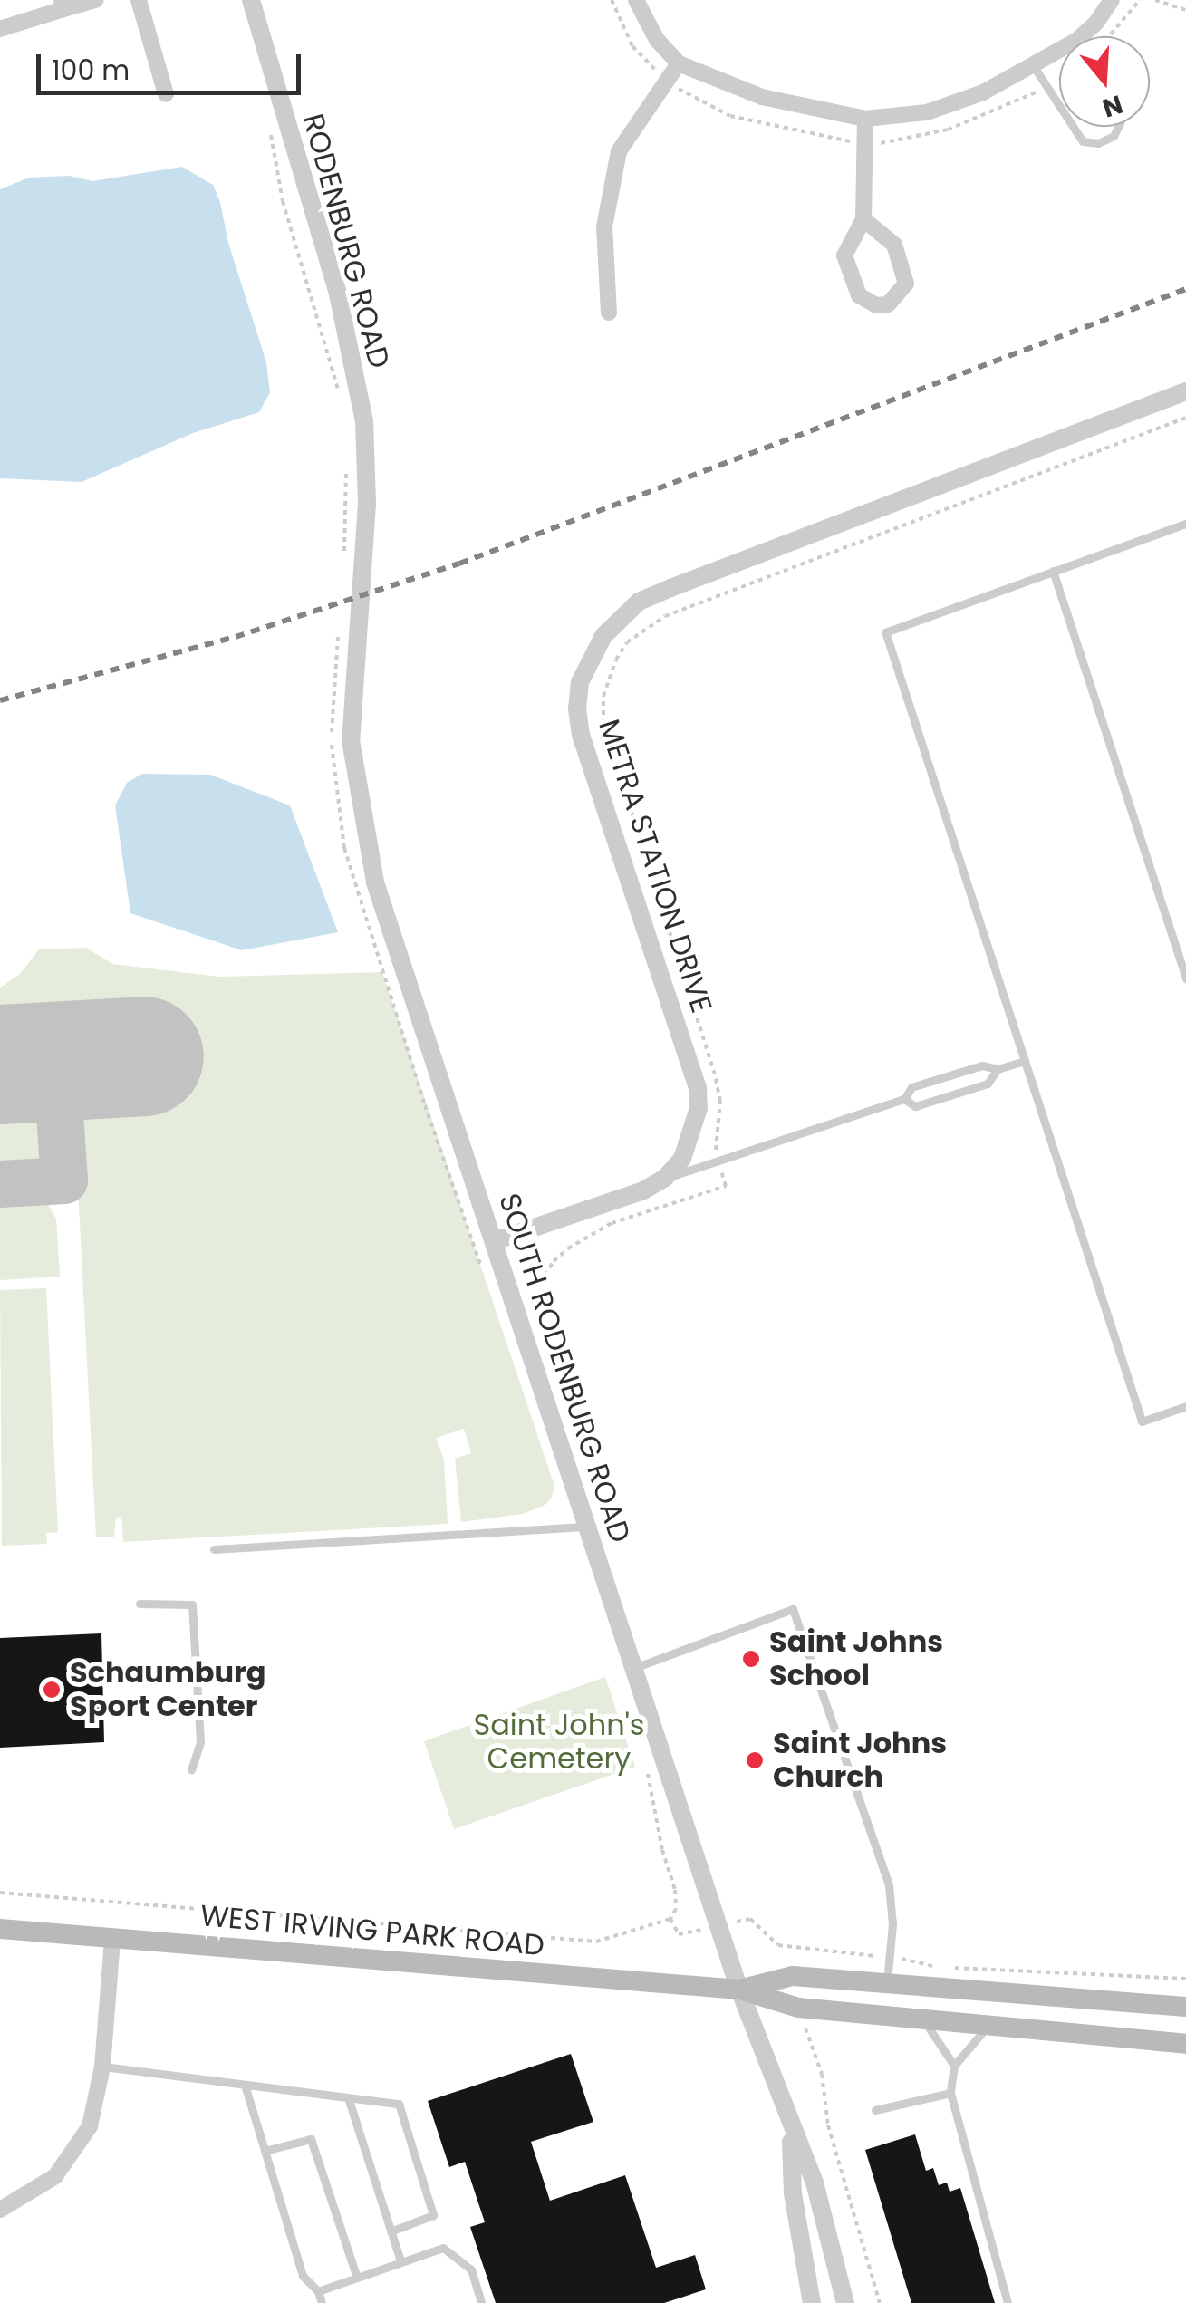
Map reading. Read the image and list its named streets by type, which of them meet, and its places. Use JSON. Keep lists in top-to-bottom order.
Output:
{
  "streets": {
    "main road": ["WEST IRVING PARK ROAD"],
    "street": ["RODENBURG ROAD", "METRA STATION DRIVE", "SOUTH RODENBURG ROAD"]
  },
  "crossings": [
    ["RODENBURG ROAD", "SOUTH RODENBURG ROAD"],
    ["SOUTH RODENBURG ROAD", "WEST IRVING PARK ROAD"]
  ],
  "parks": ["Saint John's Cemetery"],
  "places": ["Saint Johns School", "Schaumburg Sport Center", "Saint Johns Church"],
  "scale_bar": "100 m",
  "north": "bottom"
}
